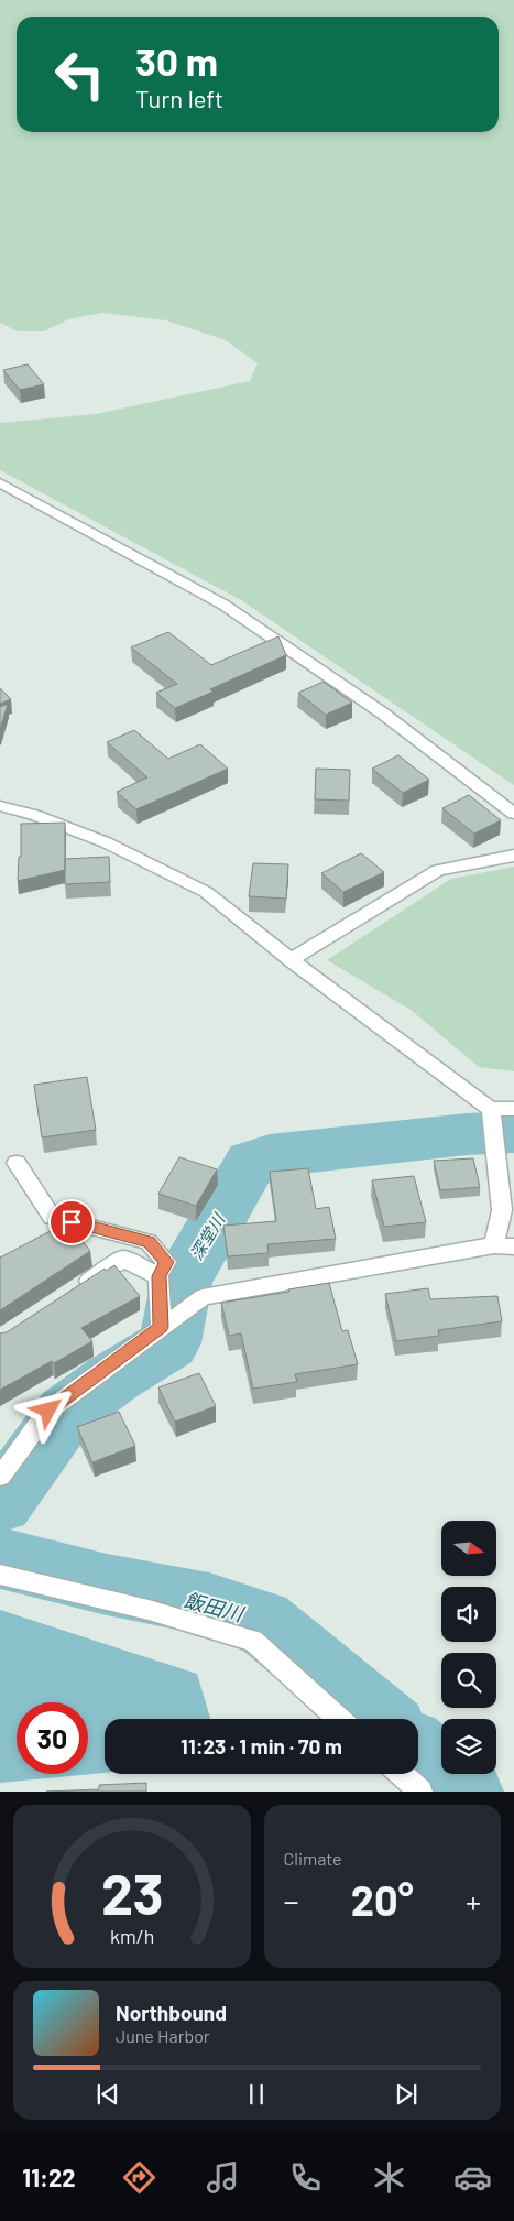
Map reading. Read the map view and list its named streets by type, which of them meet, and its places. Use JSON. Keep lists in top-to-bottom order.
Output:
{
  "water": ["深堂川", "飯田川"],
  "north": "right",
  "page": {
    "turn": ["30 m", "Turn left"],
    "limit": "30",
    "trip": "11:23 · 1 min · 70 m",
    "tile": "Climate",
    "heat": ["−", "20°", "+"],
    "song": ["Northbound", "June Harbor"],
    "tabs": "11:22",
    "gauge": ["23", "km/h"]
  }
}
